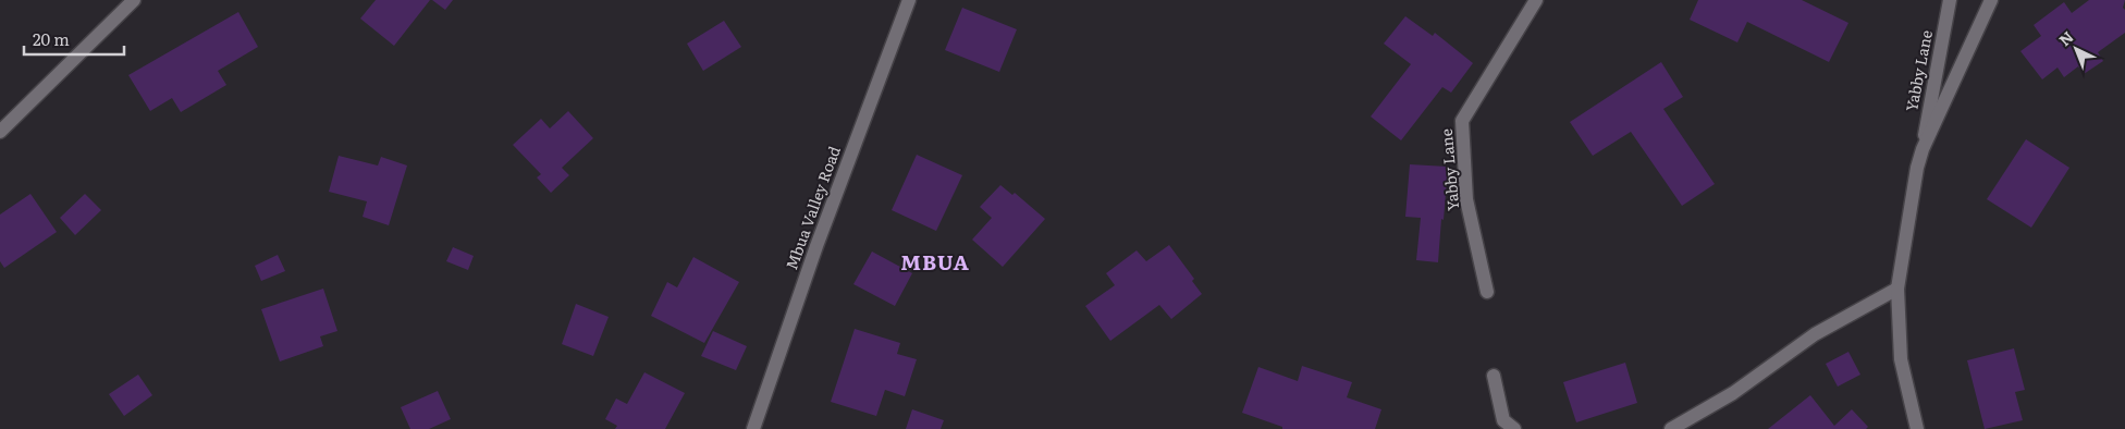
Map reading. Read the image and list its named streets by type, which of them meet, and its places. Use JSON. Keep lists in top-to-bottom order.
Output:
{
  "streets": {
    "street": ["Yabby Lane", "Mbua Valley Road"]
  },
  "districts": ["MBUA"],
  "scale_bar": "20 m",
  "north": "top left"
}
